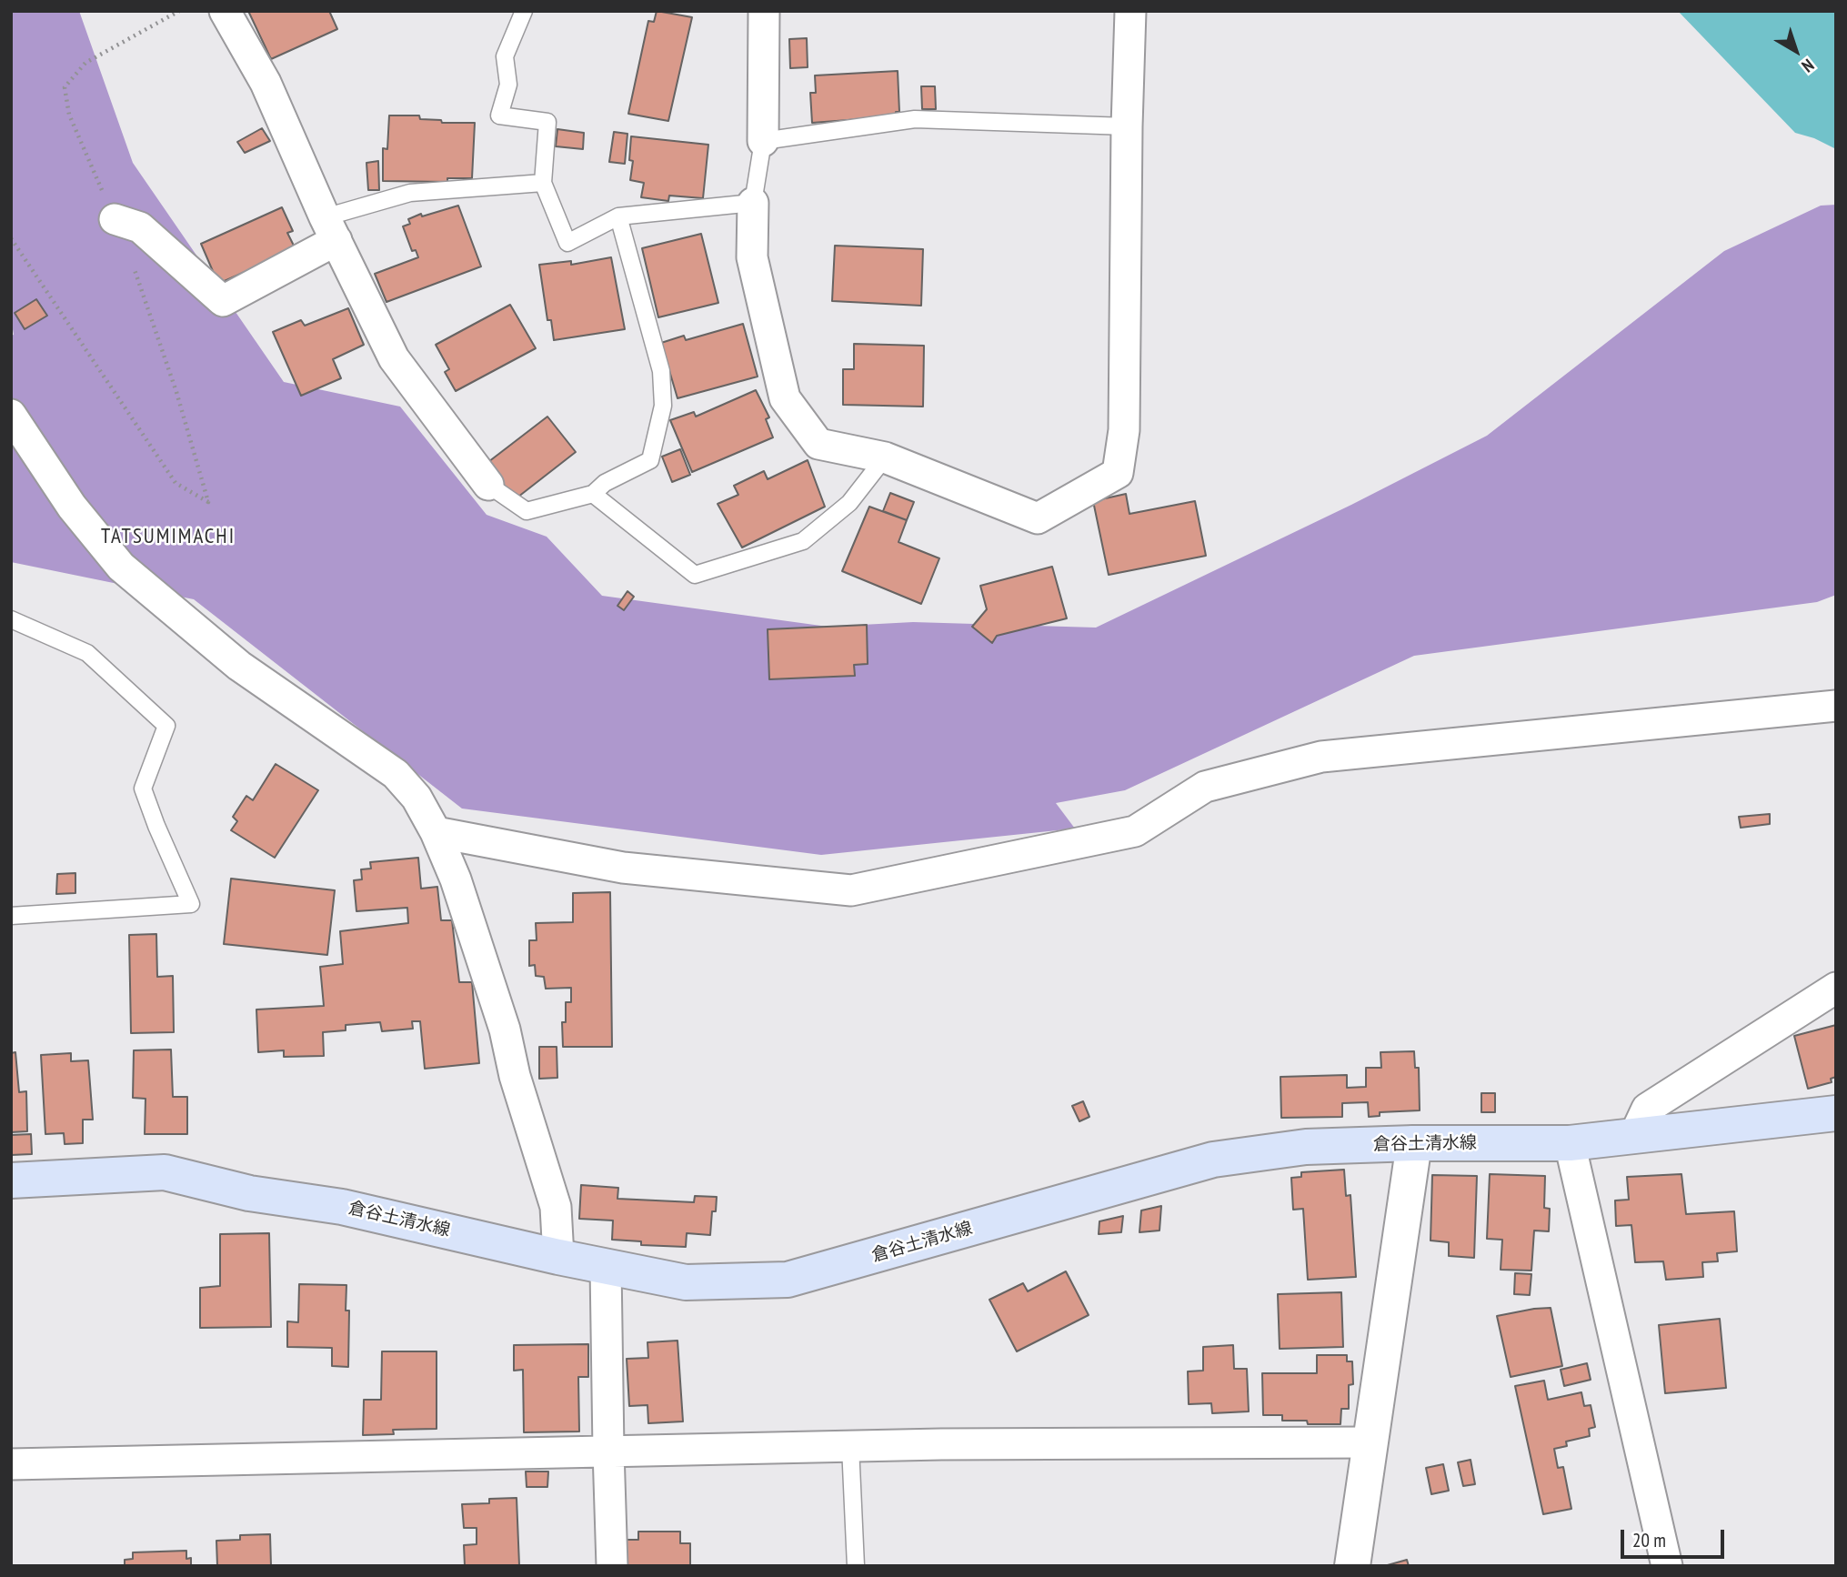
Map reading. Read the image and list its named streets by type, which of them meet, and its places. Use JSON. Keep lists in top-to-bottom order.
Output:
{
  "streets": {
    "main road": ["倉谷土清水線"]
  },
  "districts": ["TATSUMIMACHI"],
  "scale_bar": "20 m",
  "north": "bottom right"
}
